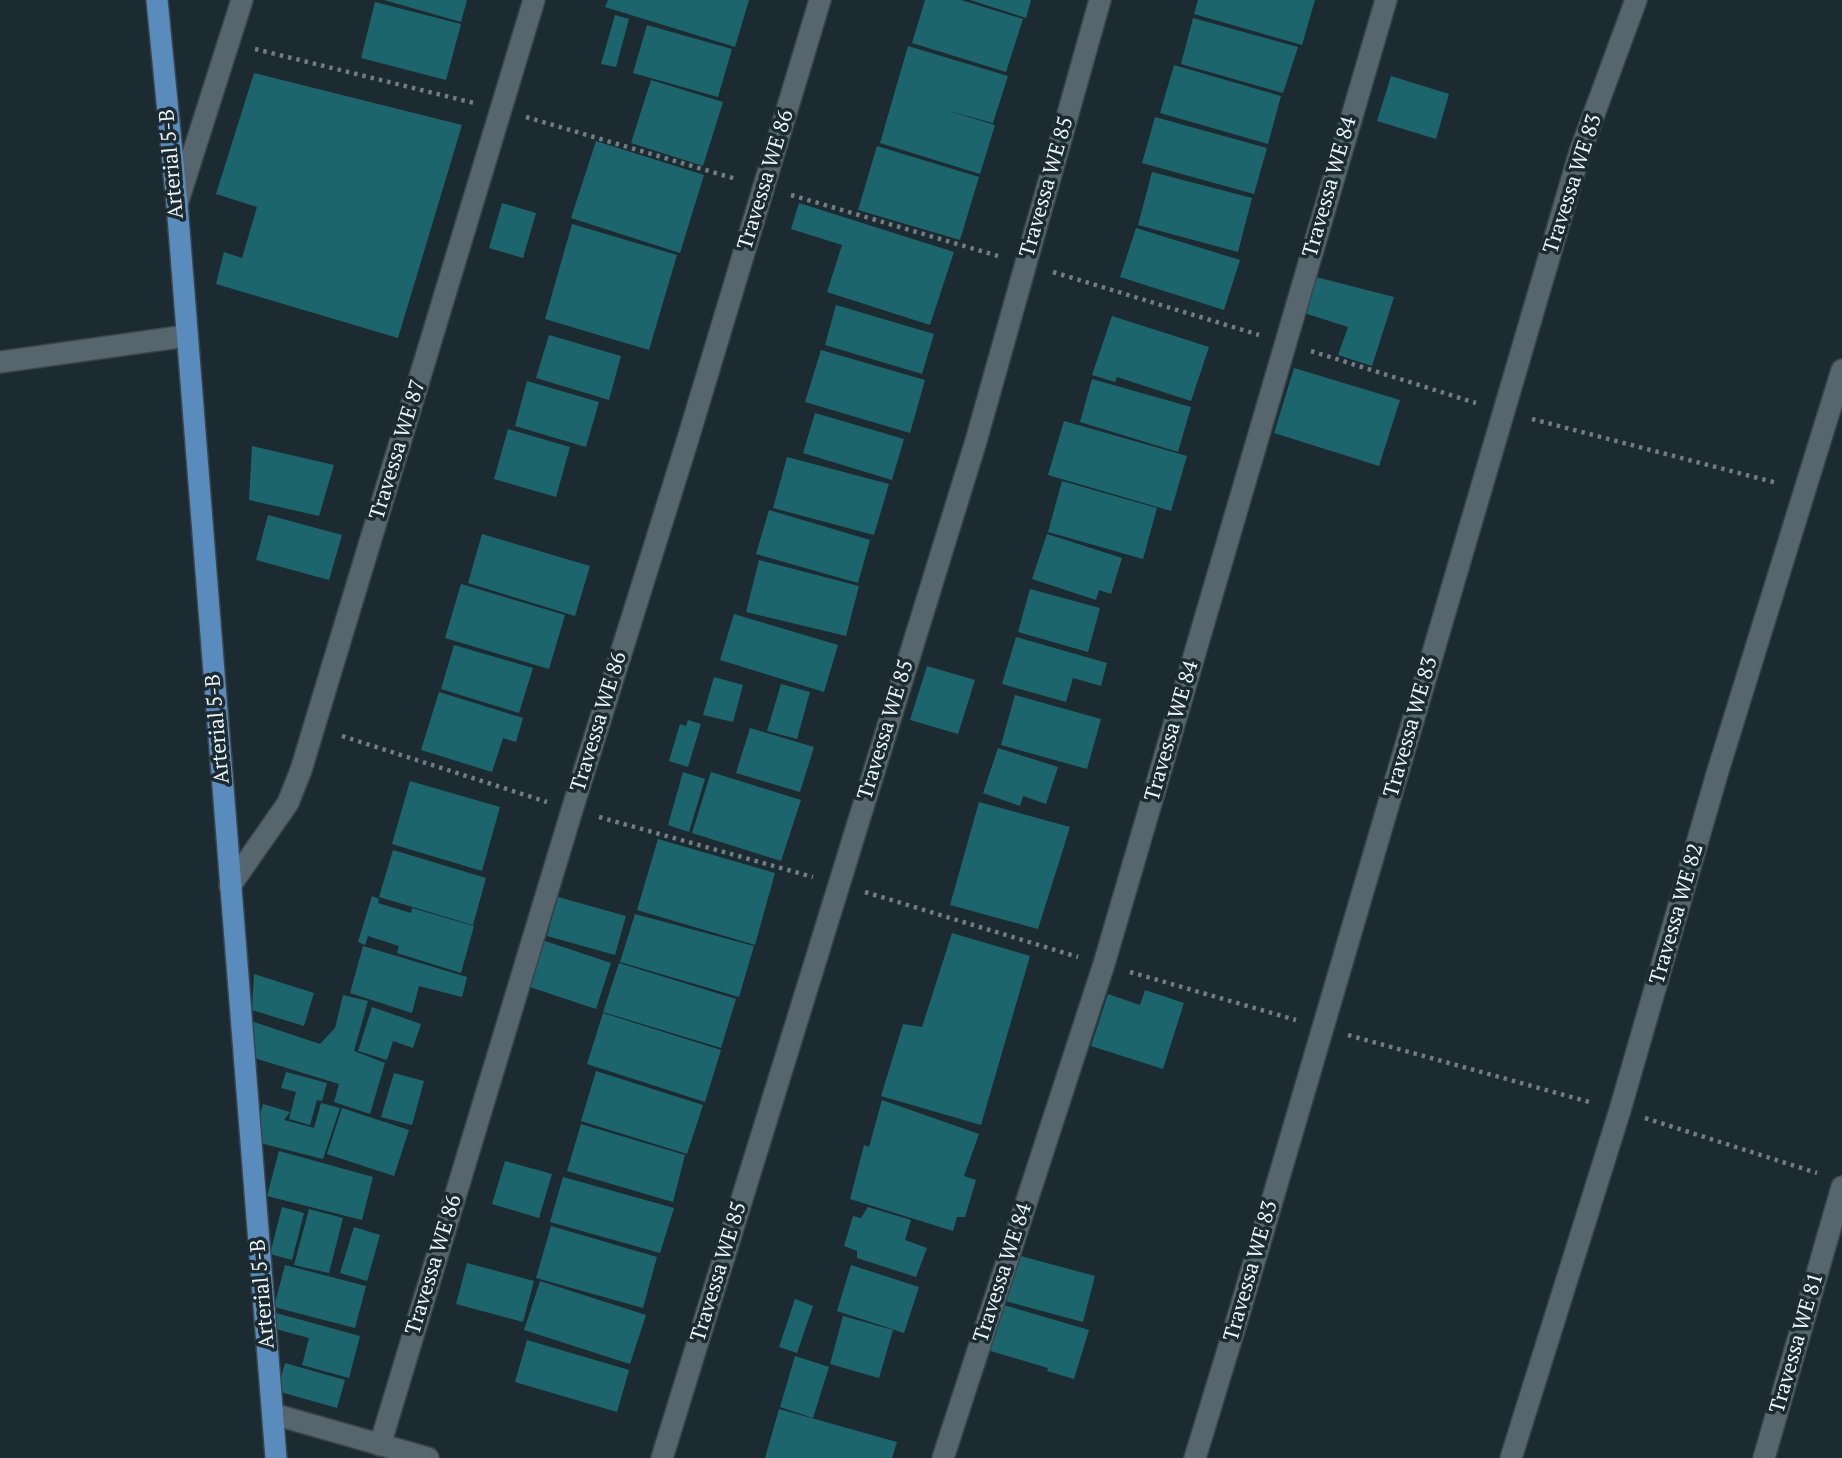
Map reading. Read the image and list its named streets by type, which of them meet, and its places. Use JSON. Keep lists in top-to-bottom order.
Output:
{
  "streets": {
    "main road": ["Arterial 5-B"],
    "street": [
      "Travessa WE 86",
      "Travessa WE 83",
      "Travessa WE 85",
      "Travessa WE 84",
      "Travessa WE 87",
      "Travessa WE 82",
      "Travessa WE 81"
    ]
  },
  "crossings": [
    ["Arterial 5-B", "Travessa WE 87"]
  ]
}
